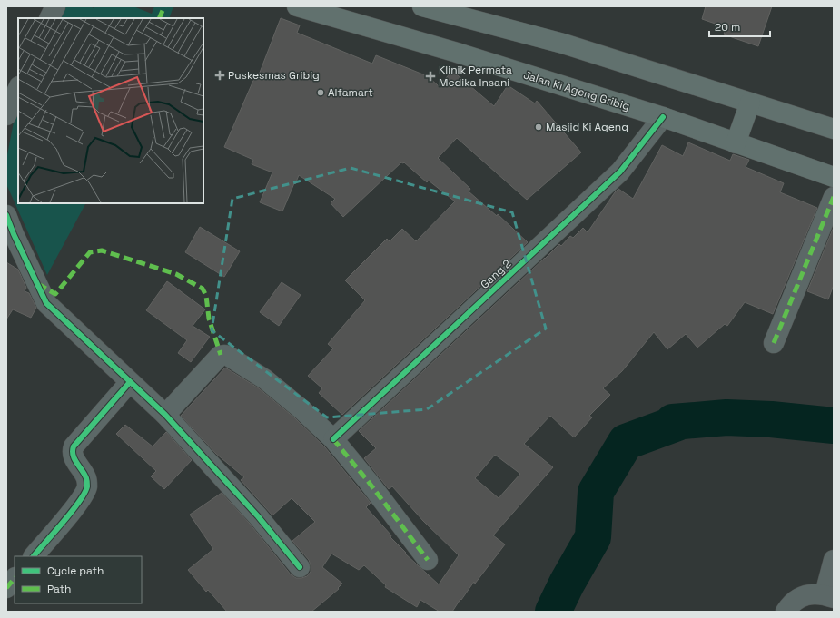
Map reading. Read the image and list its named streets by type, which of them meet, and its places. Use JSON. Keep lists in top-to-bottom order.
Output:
{
  "streets": {
    "main road": ["Jalan Ki Ageng Gribig"],
    "street": ["Gang 2"]
  },
  "crossings": [
    ["Jalan Ki Ageng Gribig", "Gang 2"]
  ],
  "places": {
    "health": ["Puskesmas Gribig", "Klinik Permata Medika Insani"],
    "other": ["Alfamart", "Masjid Ki Ageng"]
  },
  "legend": ["Cycle path", "Path"],
  "scale_bar": "20 m"
}
